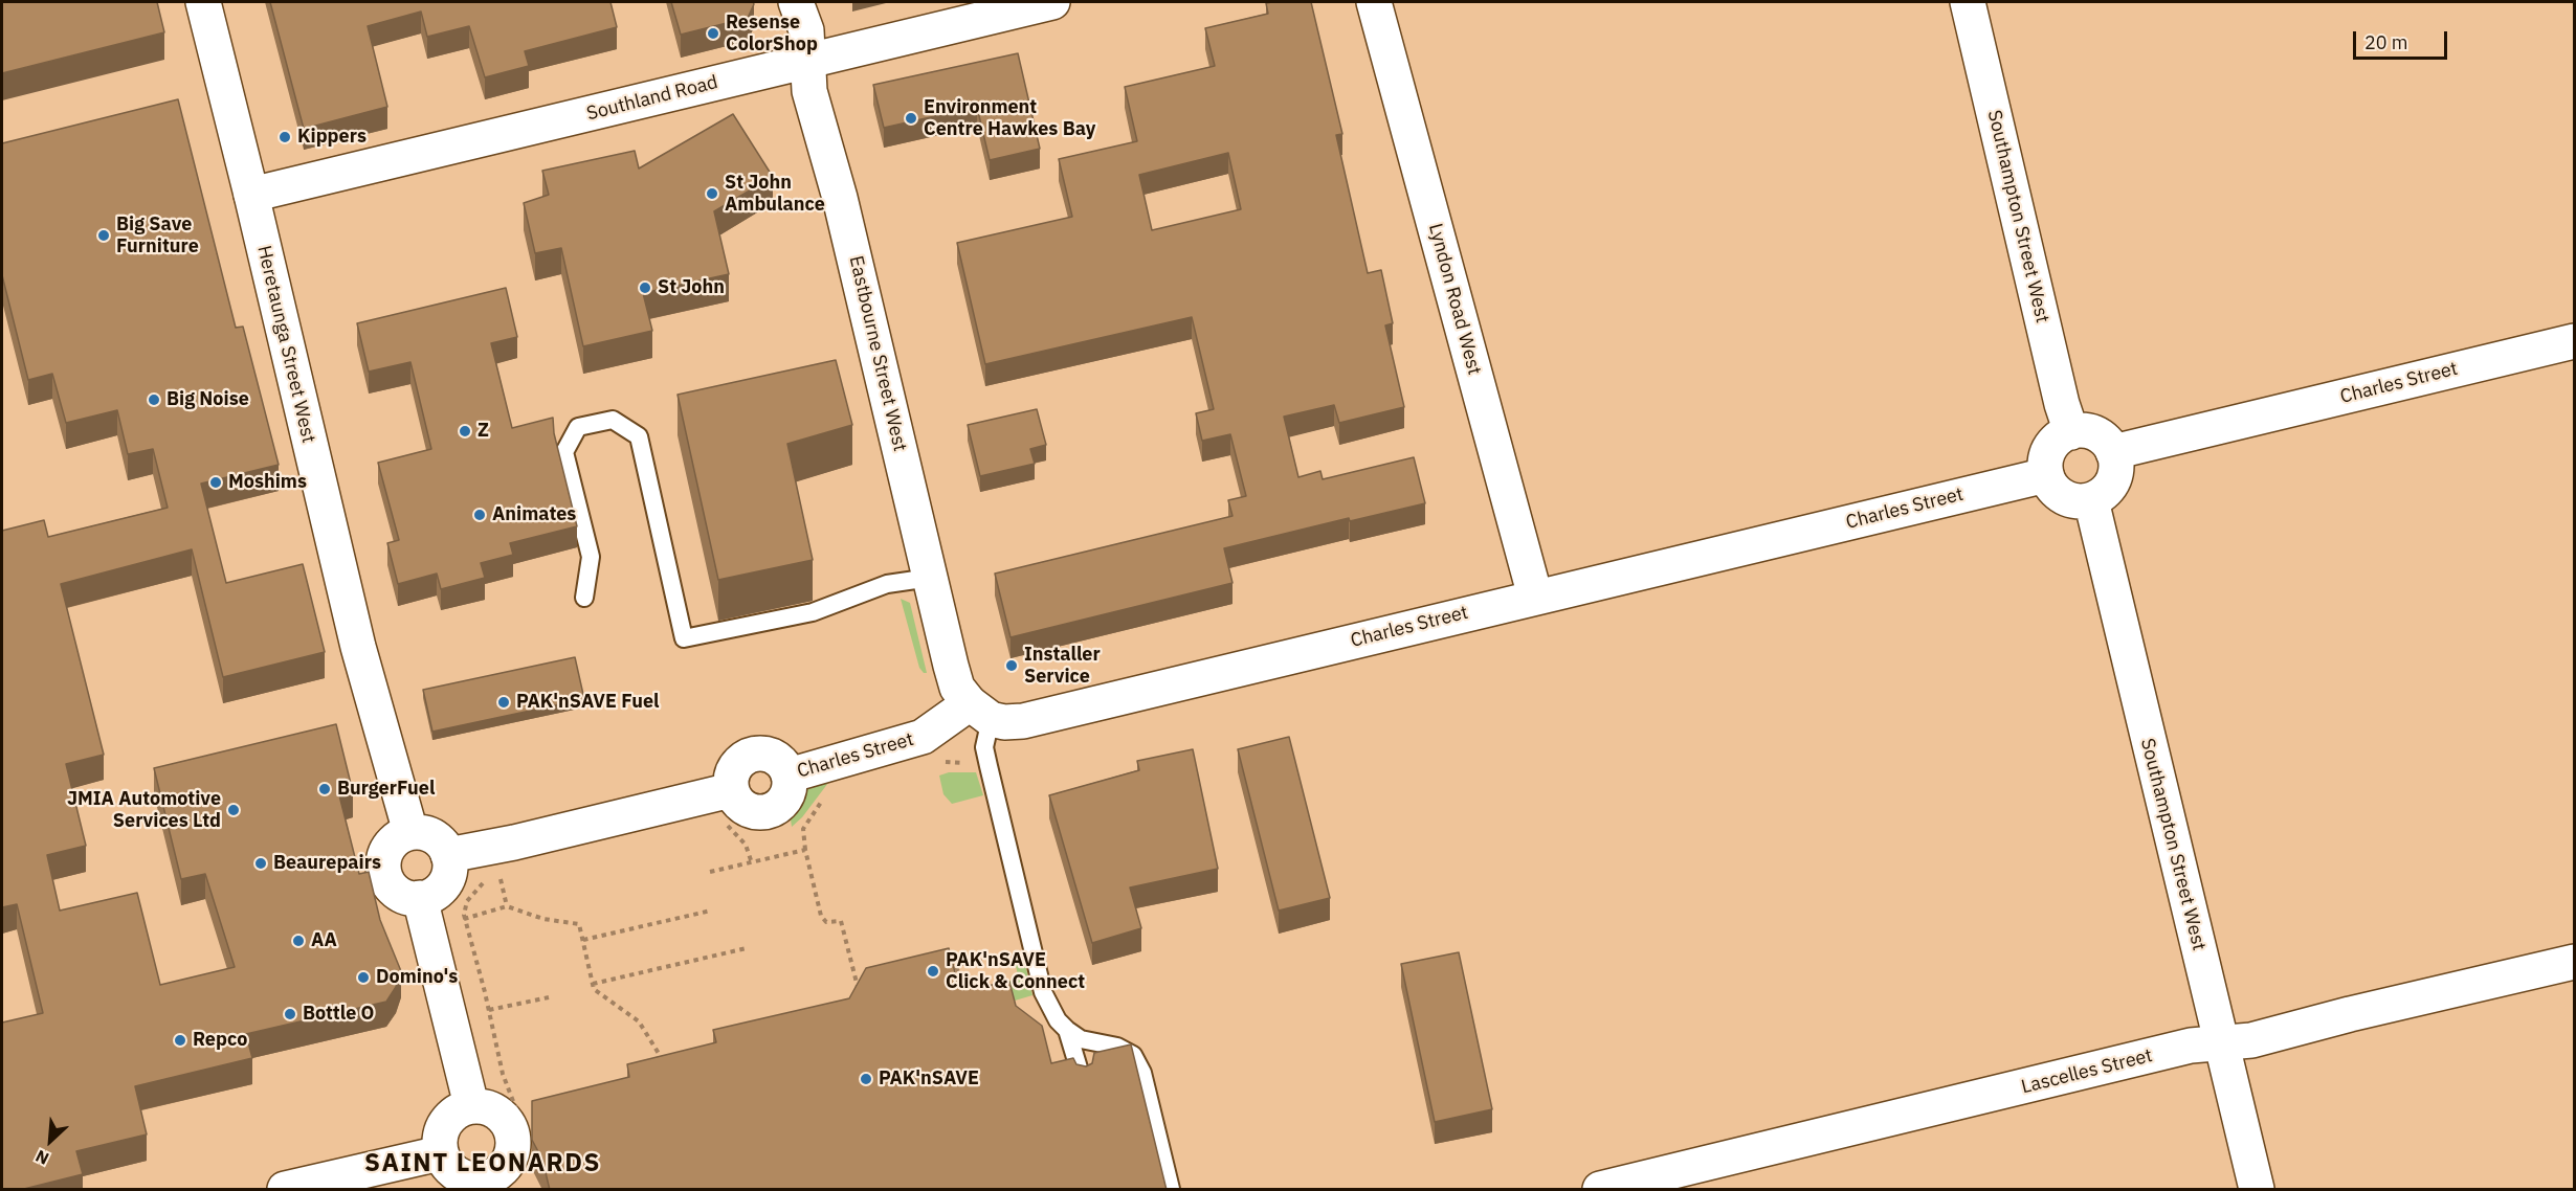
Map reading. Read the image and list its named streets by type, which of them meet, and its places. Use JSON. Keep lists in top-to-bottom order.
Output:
{
  "streets": {
    "street": [
      "Southland Road",
      "Southampton Street West",
      "Lyndon Road West",
      "Heretaunga Street West",
      "Eastbourne Street West",
      "Charles Street",
      "Lascelles Street"
    ]
  },
  "crossings": [
    ["Southland Road", "Heretaunga Street West"],
    ["Southland Road", "Eastbourne Street West"],
    ["Southampton Street West", "Charles Street"],
    ["Southampton Street West", "Lascelles Street"],
    ["Lyndon Road West", "Charles Street"],
    ["Heretaunga Street West", "Charles Street"],
    ["Eastbourne Street West", "Charles Street"]
  ],
  "districts": ["SAINT LEONARDS"],
  "places": [
    "Resense ColorShop",
    "Environment Centre Hawkes Bay",
    "Kippers",
    "St John Ambulance",
    "Big Save Furniture",
    "St John",
    "Big Noise",
    "Z",
    "Moshims",
    "Animates",
    "Installer Service",
    "PAK'nSAVE Fuel",
    "BurgerFuel",
    "JMIA Automotive Services Ltd",
    "Beaurepairs",
    "AA",
    "PAK'nSAVE Click & Connect",
    "Domino's",
    "Bottle O",
    "Repco",
    "PAK'nSAVE"
  ],
  "scale_bar": "20 m",
  "north": "bottom left"
}
